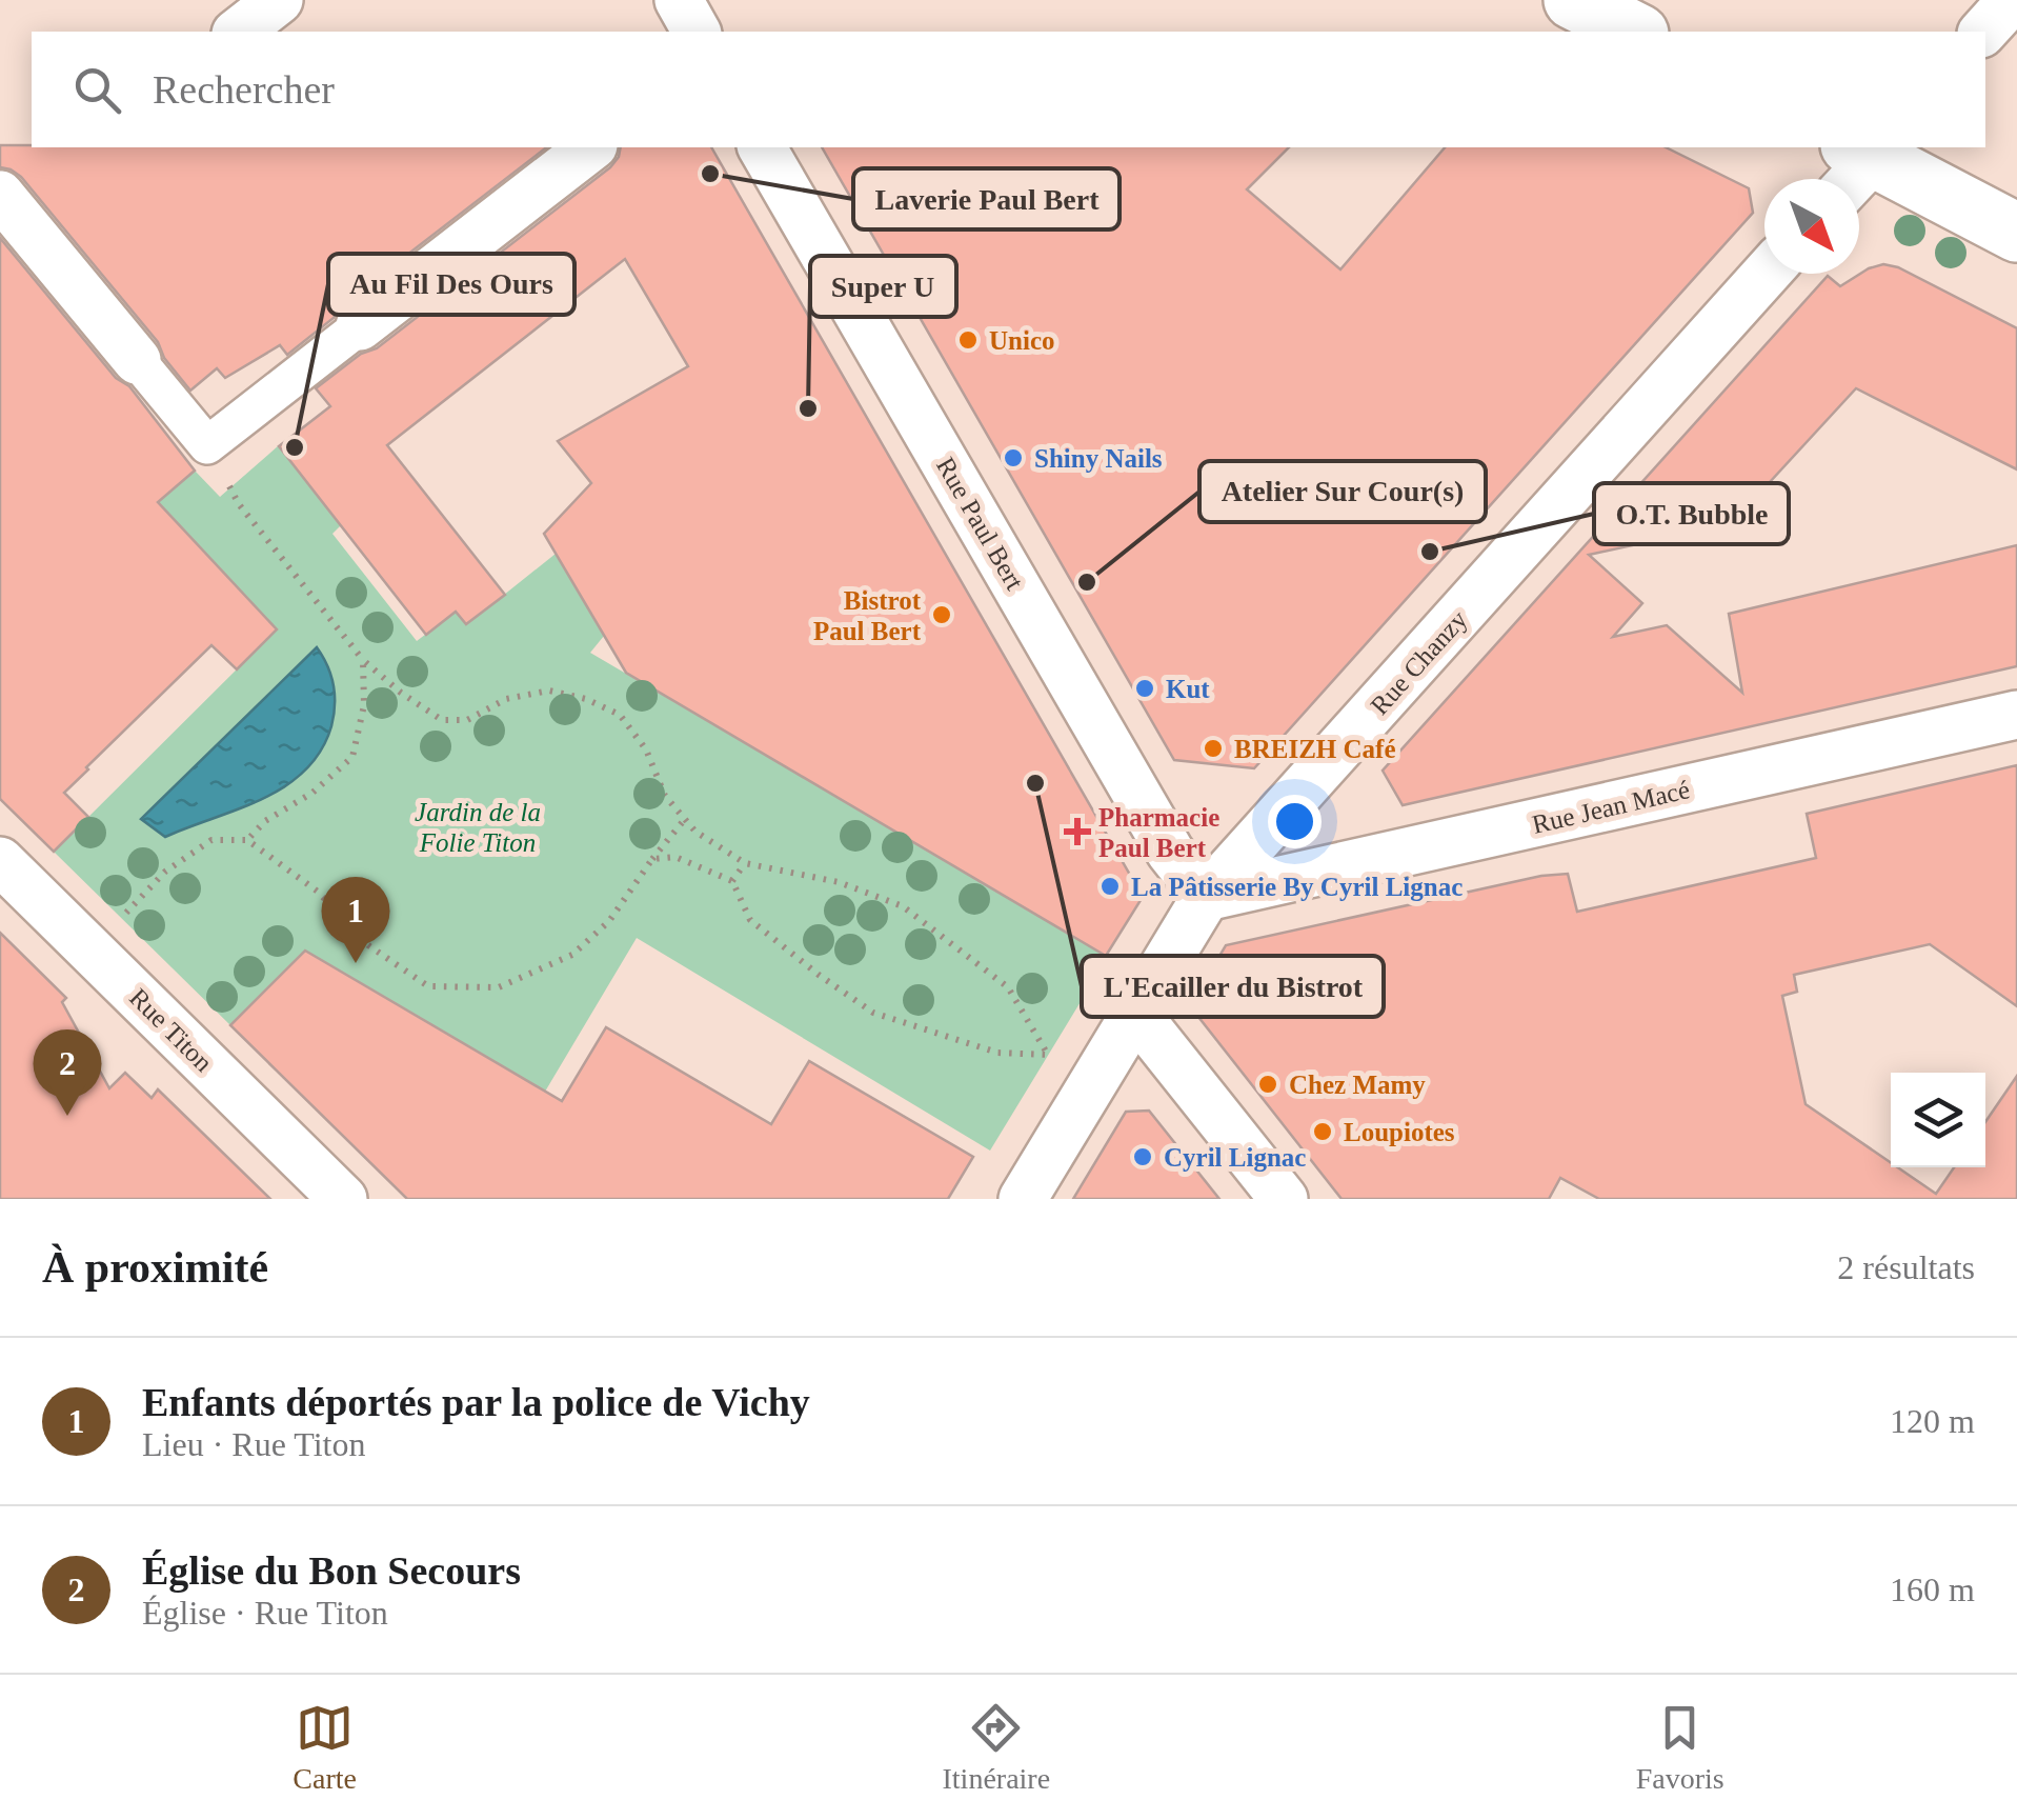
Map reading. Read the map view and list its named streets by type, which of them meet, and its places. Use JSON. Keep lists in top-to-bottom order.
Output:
{
  "streets": {
    "street": [
      "Rue Paul Bert",
      "Rue Chanzy",
      "Rue Jean Macé",
      "Rue Titon"
    ]
  },
  "crossings": [
    ["Rue Paul Bert", "Rue Chanzy"],
    ["Rue Paul Bert", "Rue Jean Macé"],
    ["Rue Chanzy", "Rue Jean Macé"]
  ],
  "parks": ["Jardin de la Folie Titon"],
  "places": {
    "other": [
      "Laverie Paul Bert",
      "Unico",
      "Super U",
      "Au Fil Des Ours",
      "Shiny Nails",
      "O.T. Bubble",
      "Atelier Sur Cour(s)",
      "Bistrot Paul Bert",
      "Kut",
      "BREIZH Café",
      "L'Ecailler du Bistrot",
      "La Pâtisserie By Cyril Lignac",
      "Chez Mamy",
      "Loupiotes",
      "Cyril Lignac"
    ],
    "health": ["Pharmacie Paul Bert"]
  },
  "north": "bottom right",
  "page": {
    "search": "Rechercher",
    "pins": ["1", "2"],
    "heading": ["À proximité", "2 résultats"],
    "list": [
      {
        "mark": "1",
        "name": "Enfants déportés par la police de Vichy",
        "note": "Lieu · Rue Titon",
        "value": "120 m"
      },
      {
        "mark": "2",
        "name": "Église du Bon Secours",
        "note": "Église · Rue Titon",
        "value": "160 m"
      }
    ],
    "nav": ["Carte", "Itinéraire", "Favoris"]
  }
}
